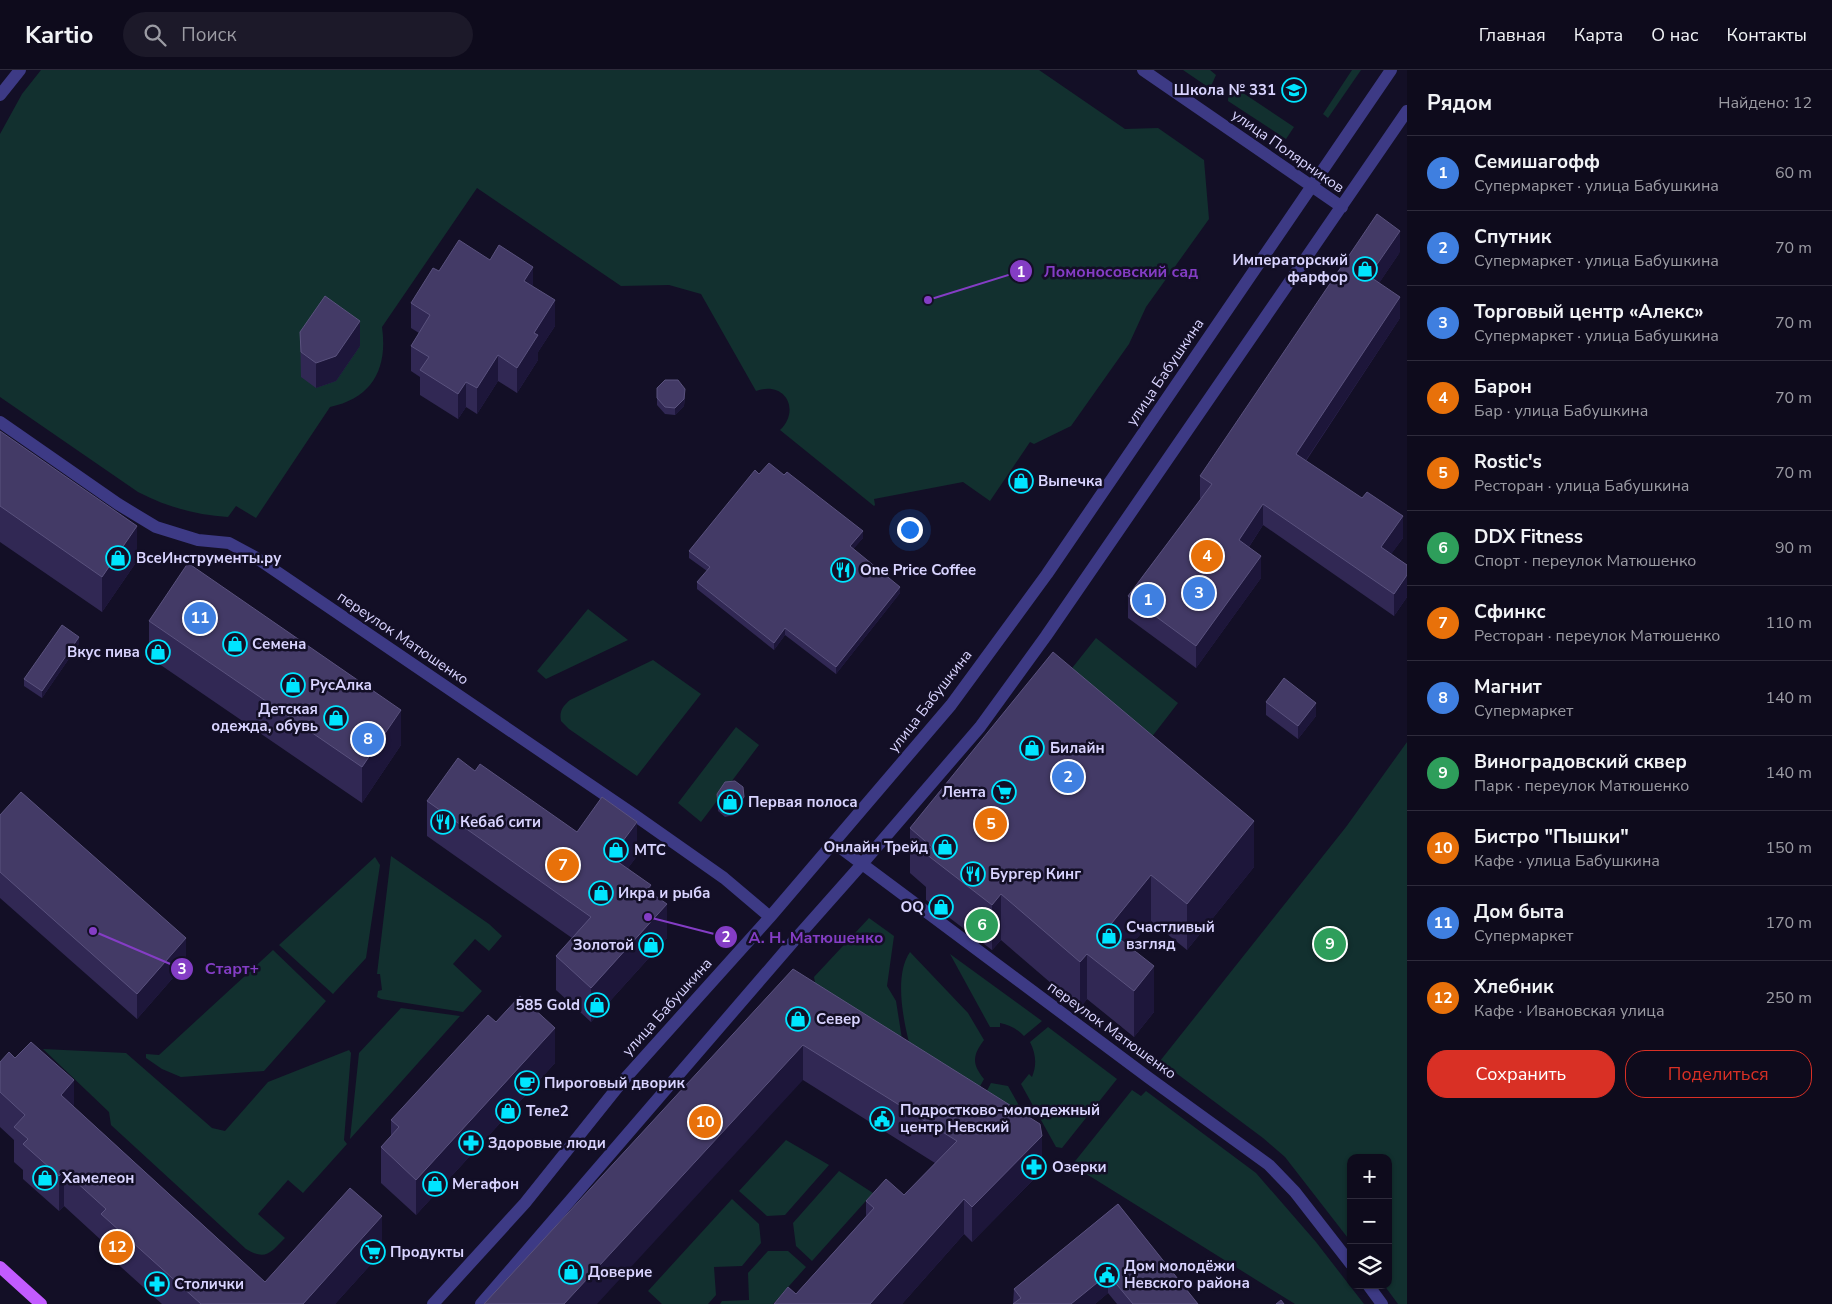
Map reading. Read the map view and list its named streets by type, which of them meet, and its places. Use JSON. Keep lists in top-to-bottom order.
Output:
{
  "streets": {
    "street": ["улица Полярников", "улица Бабушкина", "переулок Матюшенко"]
  },
  "crossings": [
    ["улица Полярников", "улица Бабушкина"],
    ["улица Бабушкина", "переулок Матюшенко"]
  ],
  "places": {
    "school or university": ["Школа № 331"],
    "shop": [
      "Императорский фарфор",
      "Выпечка",
      "ВсеИнструменты.ру",
      "Семена",
      "Вкус пива",
      "РусАлка",
      "Детская одежда, обувь",
      "Билайн",
      "Первая полоса",
      "Онлайн Трейд",
      "МТС",
      "Икра и рыба",
      "OQ",
      "Счастливый взгляд",
      "Золотой",
      "585 Gold",
      "Север",
      "Теле2",
      "Хамелеон",
      "Мегафон",
      "Доверие"
    ],
    "other": ["Ломоносовский сад", "А. Н. Матюшенко", "Старт+"],
    "restaurant": ["One Price Coffee", "Кебаб сити", "Бургер Кинг"],
    "supermarket": ["Лента", "Продукты"],
    "cafe": ["Пироговый дворик"],
    "public building": ["Подростково-молодежный центр Невский", "Дом молодёжи Невского района"],
    "pharmacy": ["Здоровые люди", "Озерки", "Столички"]
  },
  "page": {
    "header": "Kartio",
    "search": "Поиск",
    "nav": [
      "Главная",
      "Карта",
      "О нас",
      "Контакты"
    ],
    "heading": ["Рядом", "Найдено: 12"],
    "list": [
      {
        "mark": "1",
        "name": "Семишагофф",
        "note": "Супермаркет · улица Бабушкина",
        "value": "60 m"
      },
      {
        "mark": "2",
        "name": "Спутник",
        "note": "Супермаркет · улица Бабушкина",
        "value": "70 m"
      },
      {
        "mark": "3",
        "name": "Торговый центр «Алекс»",
        "note": "Супермаркет · улица Бабушкина",
        "value": "70 m"
      },
      {
        "mark": "4",
        "name": "Барон",
        "note": "Бар · улица Бабушкина",
        "value": "70 m"
      },
      {
        "mark": "5",
        "name": "Rostic's",
        "note": "Ресторан · улица Бабушкина",
        "value": "70 m"
      },
      {
        "mark": "6",
        "name": "DDX Fitness",
        "note": "Спорт · переулок Матюшенко",
        "value": "90 m"
      },
      {
        "mark": "7",
        "name": "Сфинкс",
        "note": "Ресторан · переулок Матюшенко",
        "value": "110 m"
      },
      {
        "mark": "8",
        "name": "Магнит",
        "note": "Супермаркет",
        "value": "140 m"
      },
      {
        "mark": "9",
        "name": "Виноградовский сквер",
        "note": "Парк · переулок Матюшенко",
        "value": "140 m"
      },
      {
        "mark": "10",
        "name": "Бистро \"Пышки\"",
        "note": "Кафе · улица Бабушкина",
        "value": "150 m"
      },
      {
        "mark": "11",
        "name": "Дом быта",
        "note": "Супермаркет",
        "value": "170 m"
      },
      {
        "mark": "12",
        "name": "Хлебник",
        "note": "Кафе · Ивановская улица",
        "value": "250 m"
      }
    ],
    "pins": [
      "4",
      "3",
      "1",
      "11",
      "8",
      "2",
      "5",
      "7",
      "6",
      "9",
      "10",
      "12"
    ],
    "buttons": ["Сохранить", "Поделиться"],
    "map_buttons": ["+", "−"]
  }
}
